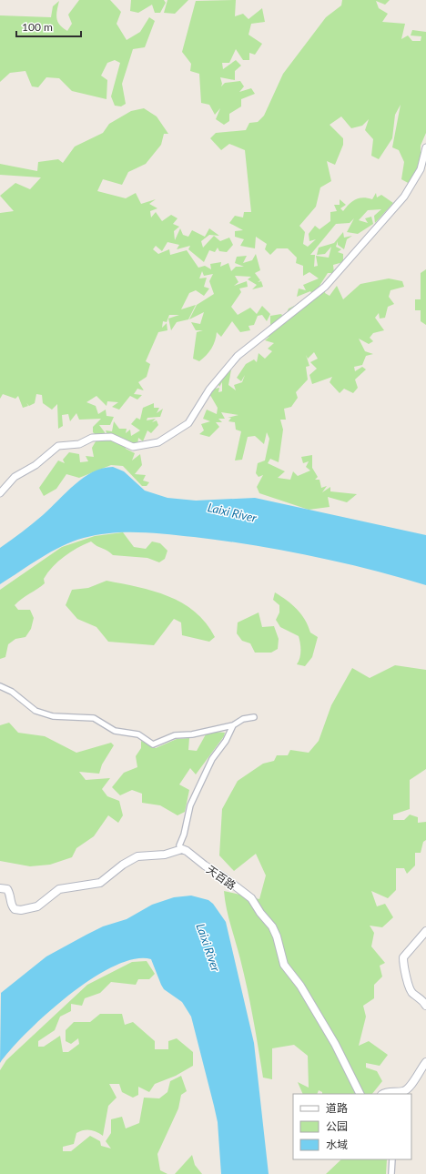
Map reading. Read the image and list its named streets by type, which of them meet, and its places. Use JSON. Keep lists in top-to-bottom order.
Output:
{
  "streets": {
    "main road": ["天百路"]
  },
  "water": ["Laixi River"],
  "legend": ["道路", "公园", "水域"],
  "scale_bar": "100 m"
}
